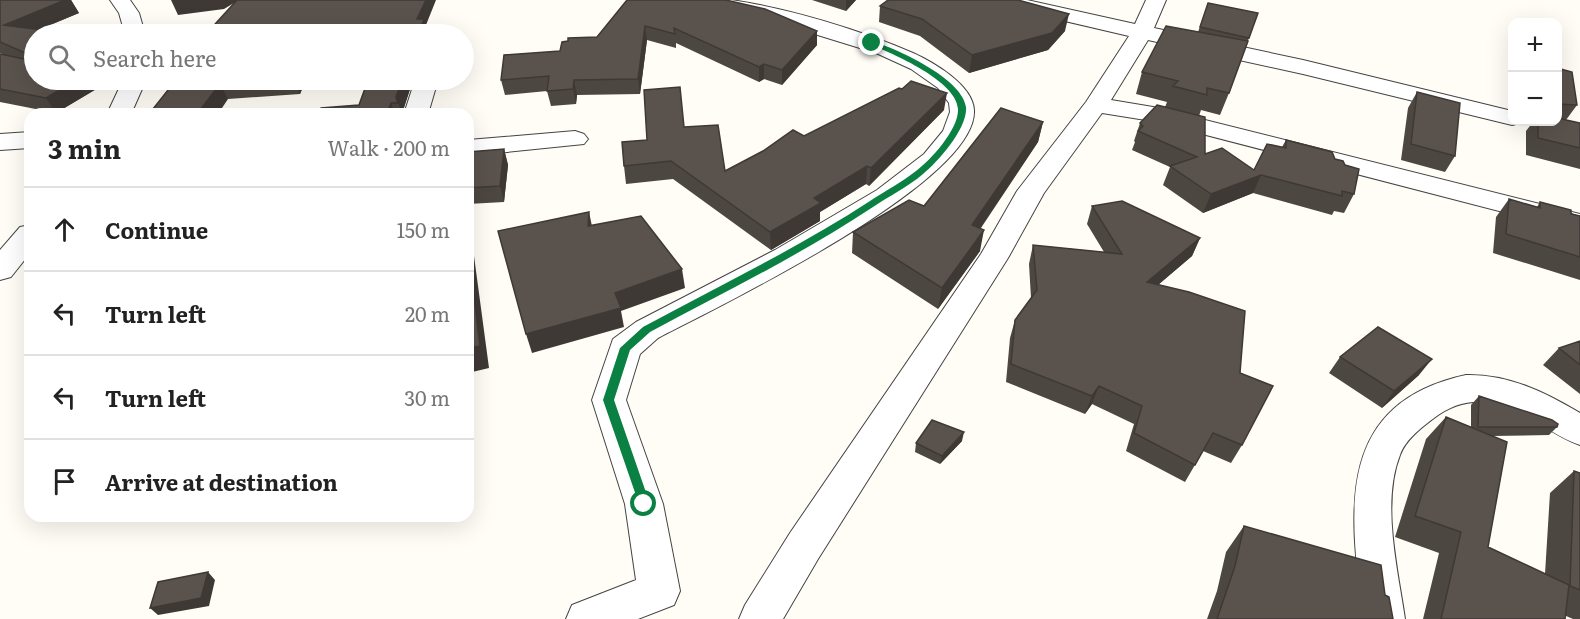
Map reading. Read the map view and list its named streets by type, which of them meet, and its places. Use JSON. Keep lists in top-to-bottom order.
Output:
{
  "page": {
    "map_buttons": ["+", "−"],
    "search": "Search here",
    "heading": ["3 min", "Walk · 200 m"],
    "list": [
      ["Continue", "150 m"],
      ["Turn left", "20 m"],
      ["Turn left", "30 m"],
      "Arrive at destination"
    ]
  }
}
